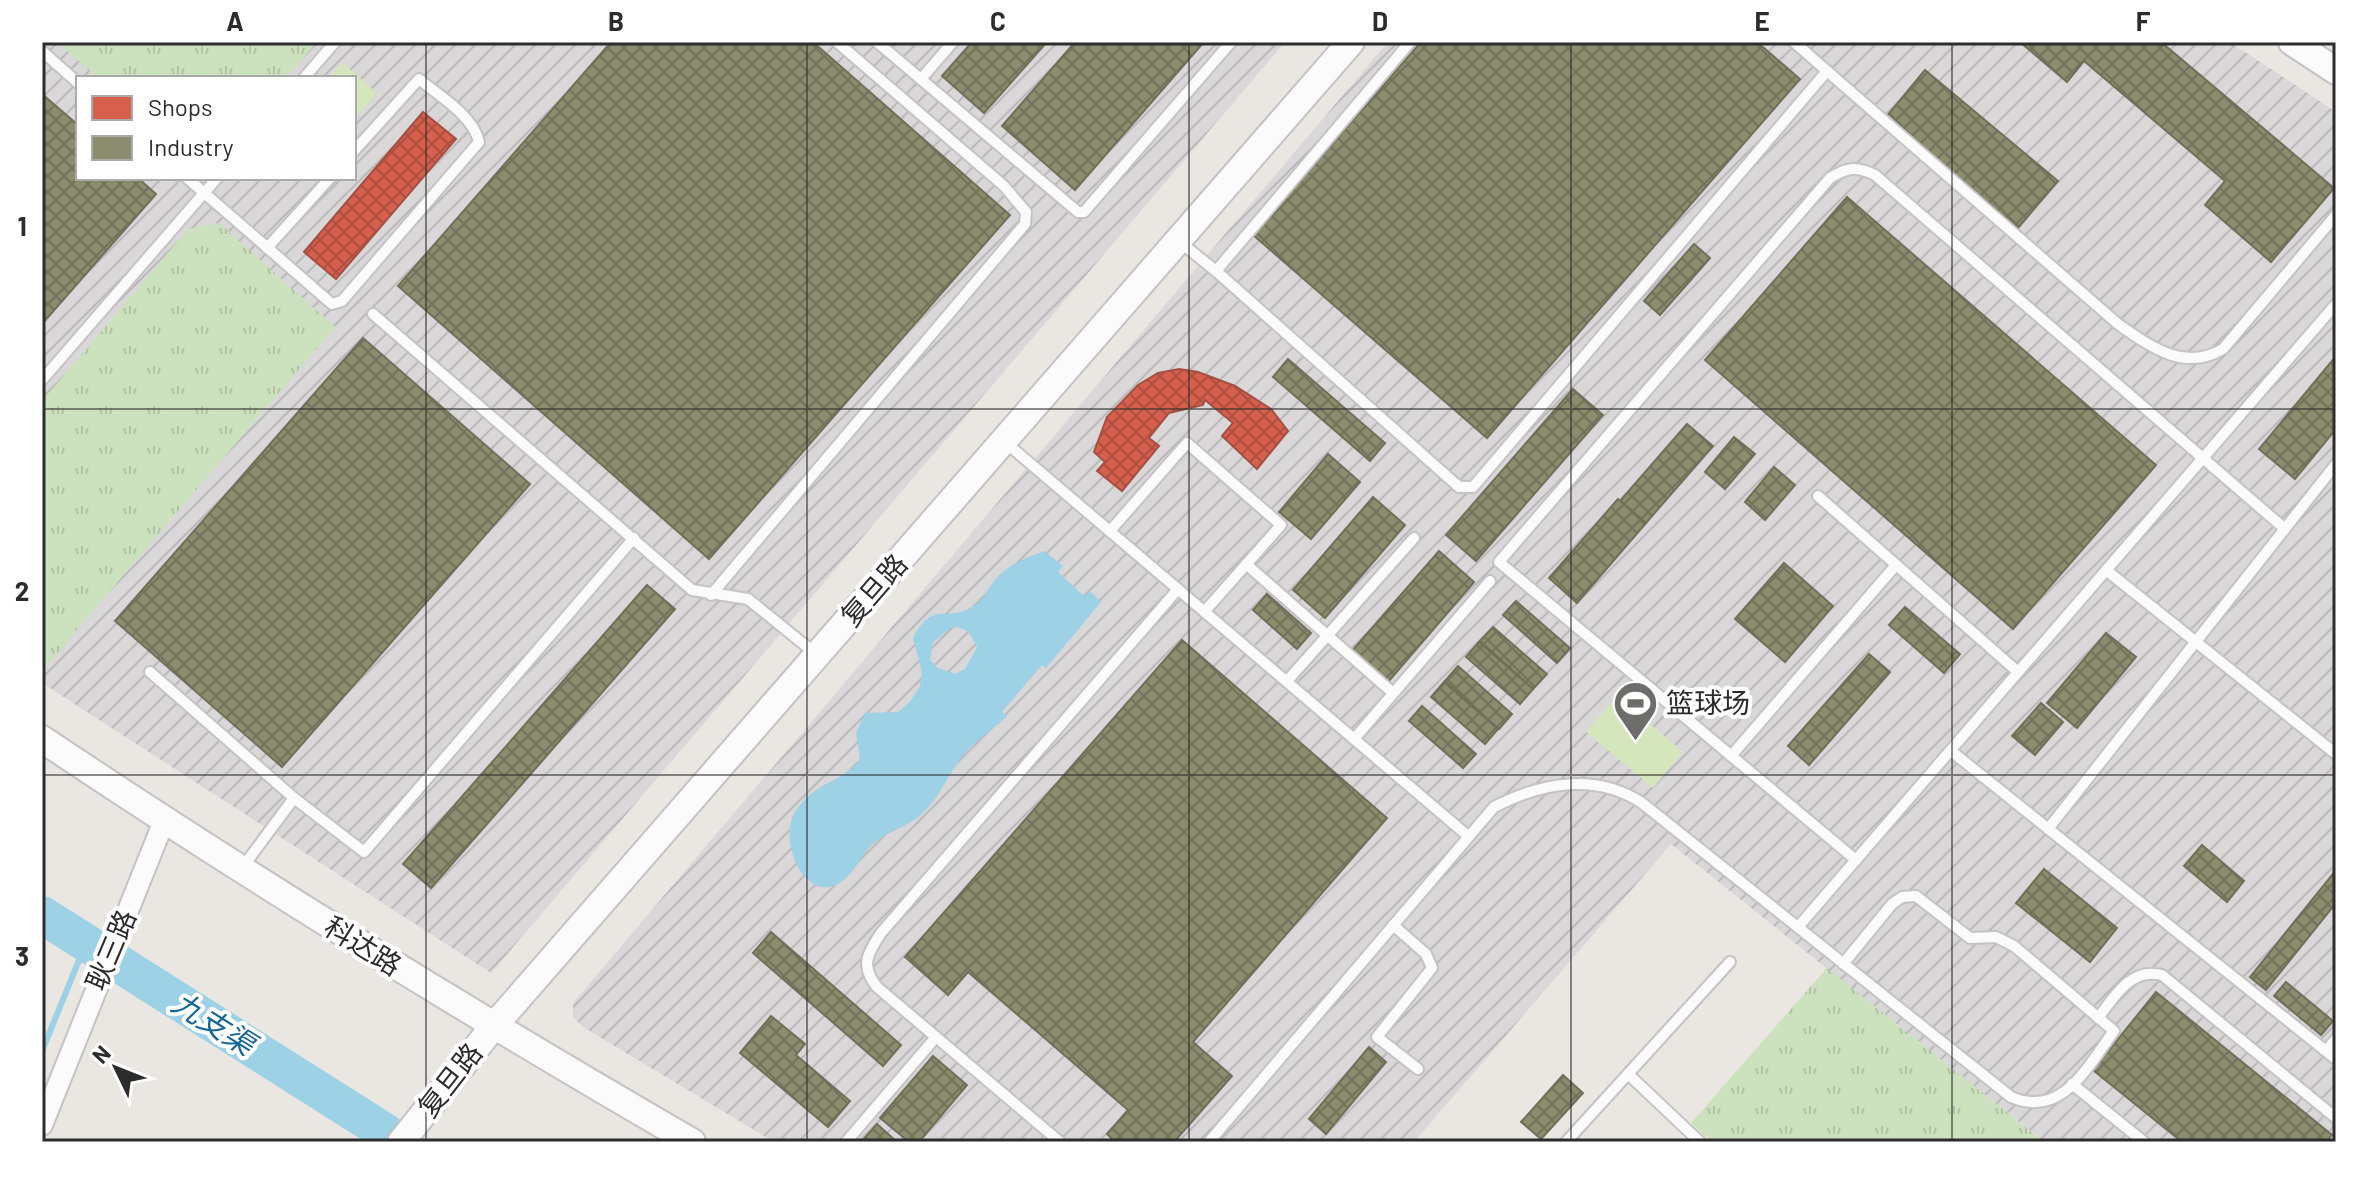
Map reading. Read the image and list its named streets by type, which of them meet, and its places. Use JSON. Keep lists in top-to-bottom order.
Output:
{
  "streets": {
    "street": ["复旦路", "科达路", "耿三路"]
  },
  "crossings": [
    ["复旦路", "科达路"],
    ["科达路", "耿三路"]
  ],
  "water": ["九支渠"],
  "places": {
    "sports": ["篮球场"]
  },
  "legend": ["Shops", "Industry"],
  "north": "top left",
  "grid": {
    "columns": [
      "A",
      "B",
      "C",
      "D",
      "E",
      "F"
    ],
    "rows": ["1", "2", "3"]
  }
}
